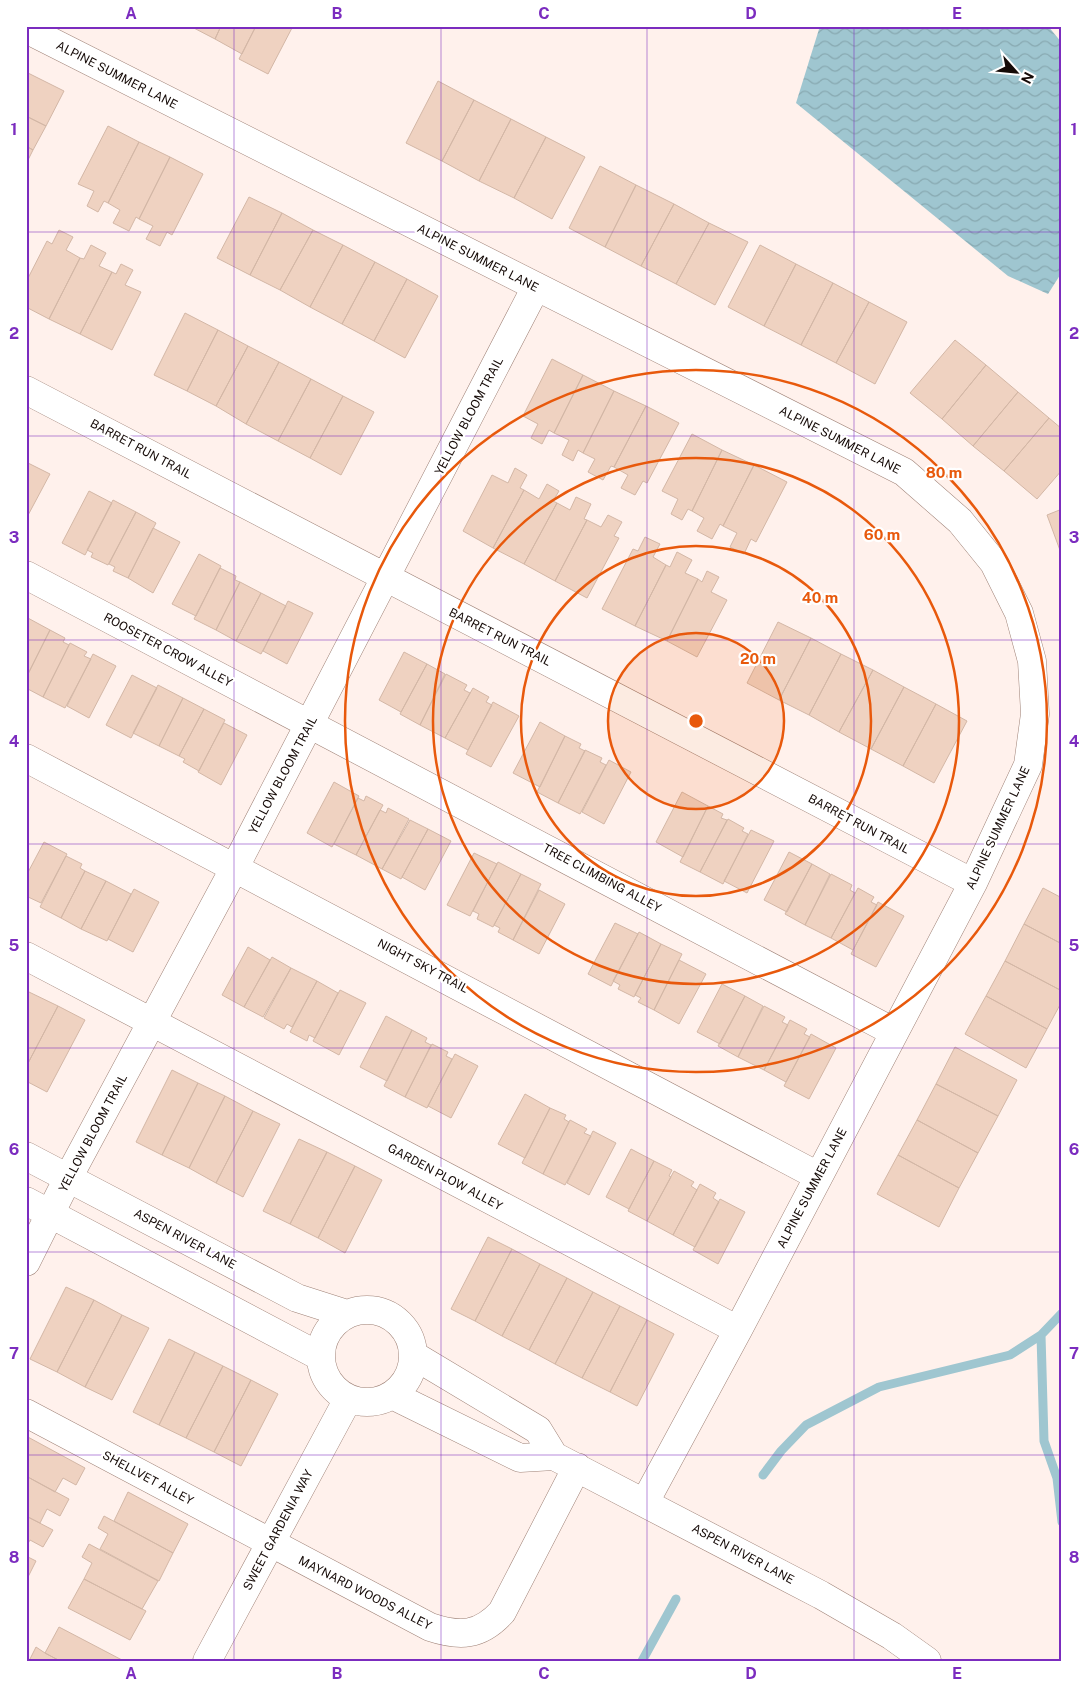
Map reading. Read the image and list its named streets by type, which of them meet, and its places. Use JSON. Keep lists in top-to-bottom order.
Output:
{
  "streets": {
    "street": [
      "ALPINE SUMMER LANE",
      "YELLOW BLOOM TRAIL",
      "BARRET RUN TRAIL",
      "ROOSETER CROW ALLEY",
      "TREE CLIMBING ALLEY",
      "NIGHT SKY TRAIL",
      "GARDEN PLOW ALLEY",
      "ASPEN RIVER LANE",
      "SHELLVET ALLEY",
      "SWEET GARDENIA WAY",
      "MAYNARD WOODS ALLEY"
    ]
  },
  "crossings": [
    ["ALPINE SUMMER LANE", "YELLOW BLOOM TRAIL"],
    ["ALPINE SUMMER LANE", "BARRET RUN TRAIL"],
    ["ALPINE SUMMER LANE", "TREE CLIMBING ALLEY"],
    ["ALPINE SUMMER LANE", "NIGHT SKY TRAIL"],
    ["ALPINE SUMMER LANE", "GARDEN PLOW ALLEY"],
    ["ALPINE SUMMER LANE", "ASPEN RIVER LANE"],
    ["YELLOW BLOOM TRAIL", "BARRET RUN TRAIL"],
    ["YELLOW BLOOM TRAIL", "ROOSETER CROW ALLEY"],
    ["YELLOW BLOOM TRAIL", "TREE CLIMBING ALLEY"],
    ["YELLOW BLOOM TRAIL", "NIGHT SKY TRAIL"],
    ["YELLOW BLOOM TRAIL", "GARDEN PLOW ALLEY"],
    ["YELLOW BLOOM TRAIL", "ASPEN RIVER LANE"],
    ["ROOSETER CROW ALLEY", "TREE CLIMBING ALLEY"],
    ["ASPEN RIVER LANE", "SWEET GARDENIA WAY"],
    ["ASPEN RIVER LANE", "MAYNARD WOODS ALLEY"],
    ["SHELLVET ALLEY", "SWEET GARDENIA WAY"],
    ["SHELLVET ALLEY", "MAYNARD WOODS ALLEY"],
    ["SWEET GARDENIA WAY", "MAYNARD WOODS ALLEY"]
  ],
  "north": "bottom right",
  "grid": {
    "columns": [
      "A",
      "B",
      "C",
      "D",
      "E"
    ],
    "rows": [
      "1",
      "2",
      "3",
      "4",
      "5",
      "6",
      "7",
      "8"
    ]
  },
  "rings": [
    "80 m",
    "60 m",
    "40 m",
    "20 m"
  ]
}
